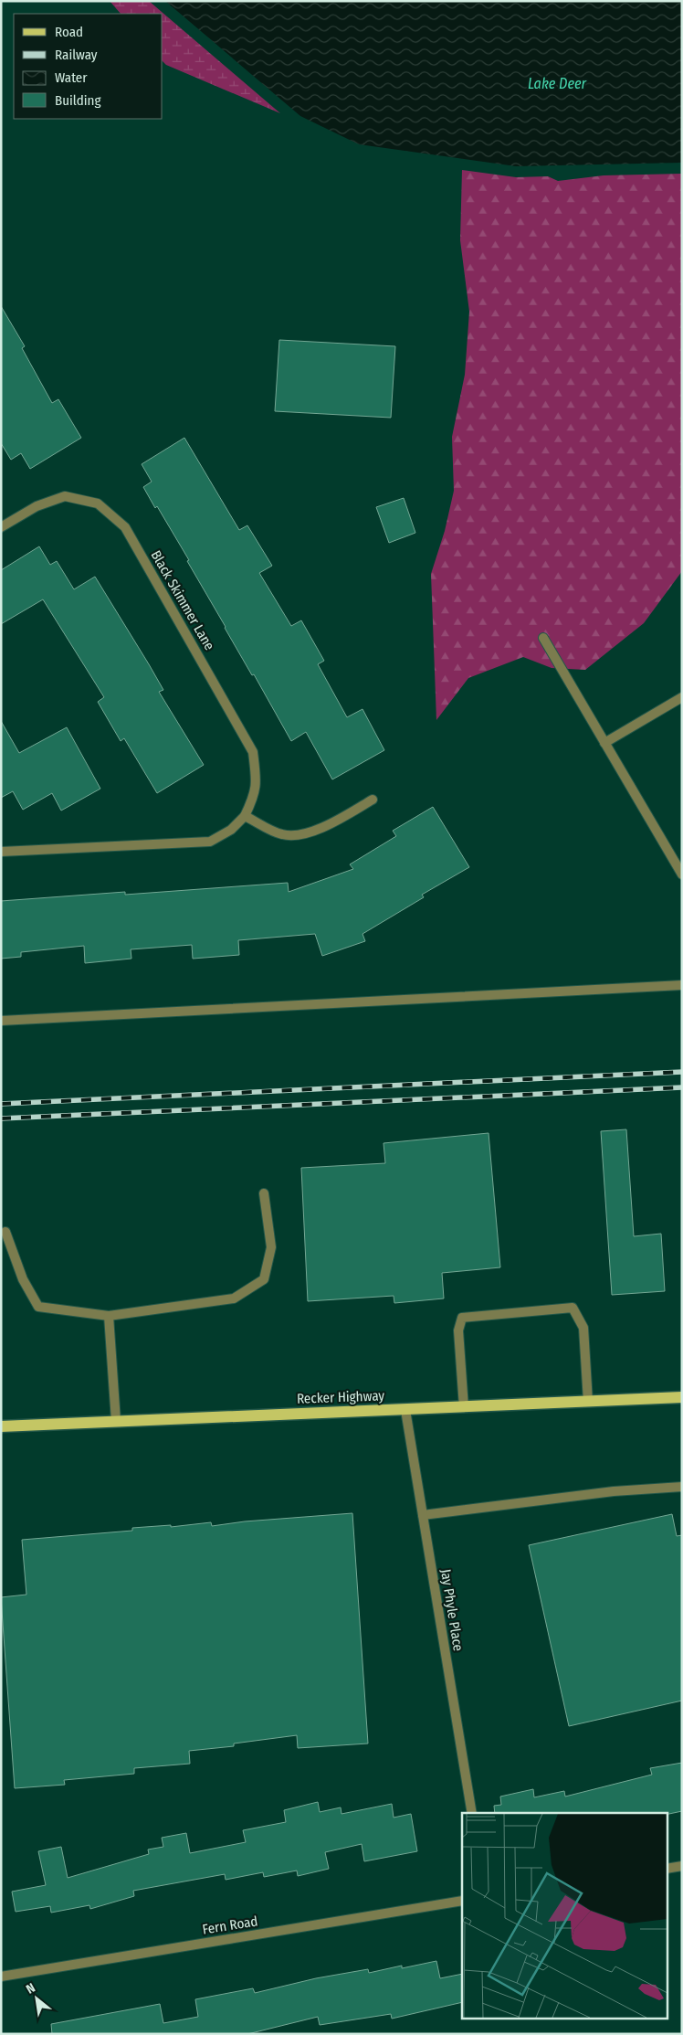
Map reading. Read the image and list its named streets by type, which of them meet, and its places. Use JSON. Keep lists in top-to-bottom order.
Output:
{
  "streets": {
    "main road": ["Recker Highway"],
    "street": ["Black Skimmer Lane", "Jay Phyle Place", "Fern Road"]
  },
  "crossings": [
    ["Recker Highway", "Jay Phyle Place"]
  ],
  "water": ["Lake Deer"],
  "legend": [
    "Road",
    "Railway",
    "Water",
    "Building"
  ],
  "north": "top left"
}
